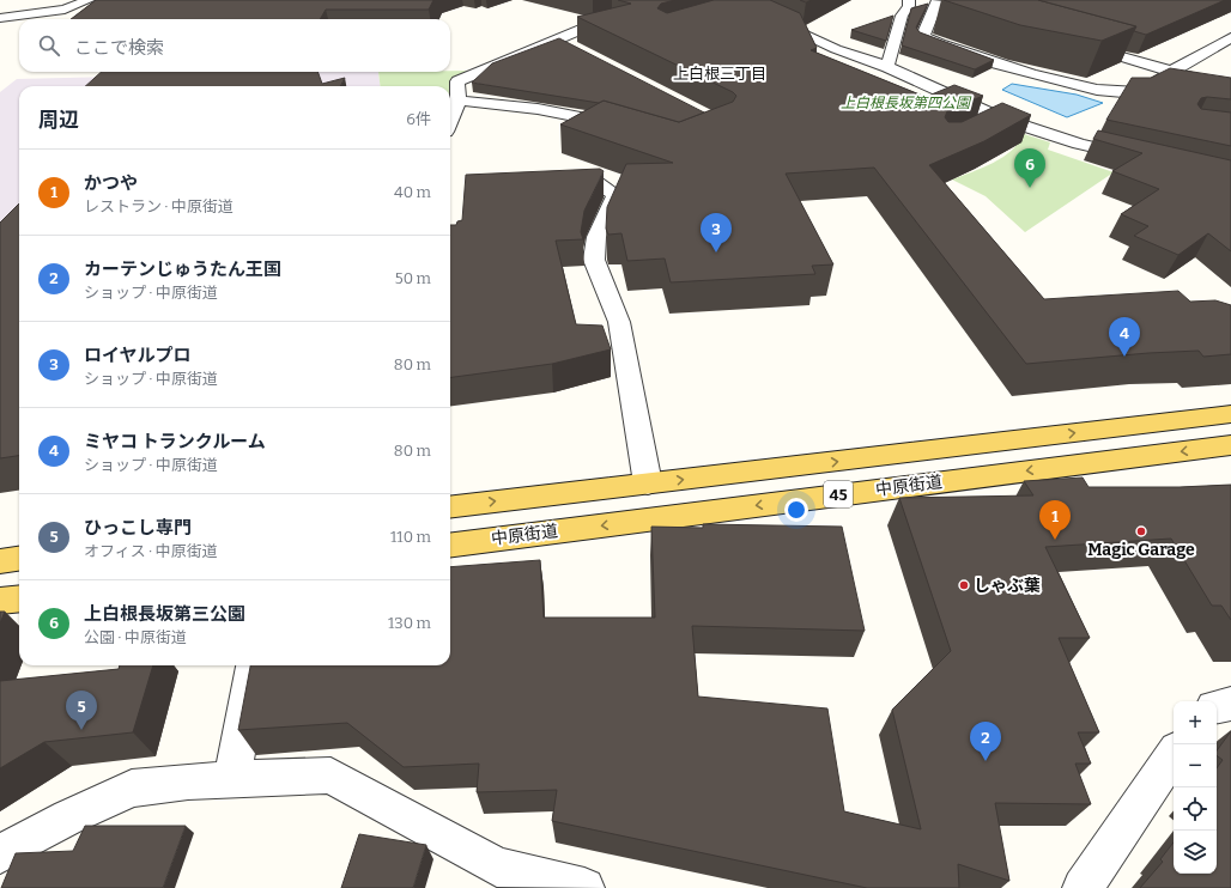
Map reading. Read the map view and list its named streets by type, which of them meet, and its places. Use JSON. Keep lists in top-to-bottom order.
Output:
{
  "streets": {
    "main road": ["中原街道", "45"]
  },
  "districts": ["上白根三丁目"],
  "parks": ["上白根長坂第四公園"],
  "places": ["Magic Garage", "しゃぶ葉"],
  "page": {
    "search": "ここで検索",
    "heading": ["周辺", "6件"],
    "pins": [
      "6",
      "3",
      "4",
      "1",
      "5",
      "2"
    ],
    "list": [
      {
        "mark": "1",
        "name": "かつや",
        "note": "レストラン · 中原街道",
        "value": "40 m"
      },
      {
        "mark": "2",
        "name": "カーテンじゅうたん王国",
        "note": "ショップ · 中原街道",
        "value": "50 m"
      },
      {
        "mark": "3",
        "name": "ロイヤルプロ",
        "note": "ショップ · 中原街道",
        "value": "80 m"
      },
      {
        "mark": "4",
        "name": "ミヤコ トランクルーム",
        "note": "ショップ · 中原街道",
        "value": "80 m"
      },
      {
        "mark": "5",
        "name": "ひっこし専門",
        "note": "オフィス · 中原街道",
        "value": "110 m"
      },
      {
        "mark": "6",
        "name": "上白根長坂第三公園",
        "note": "公園 · 中原街道",
        "value": "130 m"
      }
    ],
    "map_buttons": ["+", "−"]
  }
}
